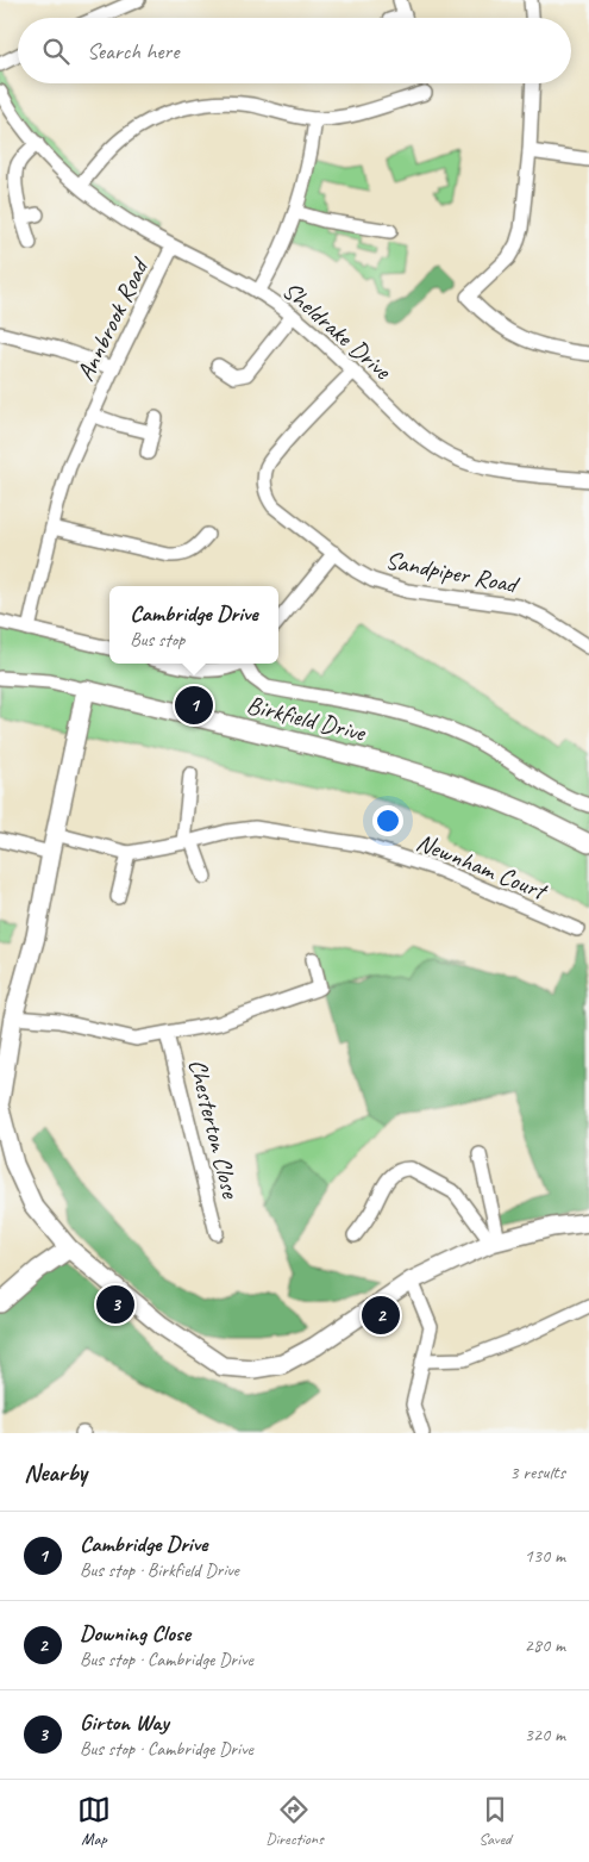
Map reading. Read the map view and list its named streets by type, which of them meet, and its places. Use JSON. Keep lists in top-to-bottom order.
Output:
{
  "streets": {
    "street": [
      "Annbrook Road",
      "Sheldrake Drive",
      "Sandpiper Road",
      "Birkfield Drive",
      "Newnham Court",
      "Chesterton Close"
    ]
  },
  "crossings": [
    ["Annbrook Road", "Sheldrake Drive"],
    ["Sheldrake Drive", "Sandpiper Road"]
  ],
  "page": {
    "search": "Search here",
    "popup": ["Cambridge Drive", "Bus stop"],
    "pins": ["1", "3", "2"],
    "heading": ["Nearby", "3 results"],
    "list": [
      {
        "mark": "1",
        "name": "Cambridge Drive",
        "note": "Bus stop · Birkfield Drive",
        "value": "130 m"
      },
      {
        "mark": "2",
        "name": "Downing Close",
        "note": "Bus stop · Cambridge Drive",
        "value": "280 m"
      },
      {
        "mark": "3",
        "name": "Girton Way",
        "note": "Bus stop · Cambridge Drive",
        "value": "320 m"
      }
    ],
    "nav": ["Map", "Directions", "Saved"]
  }
}
